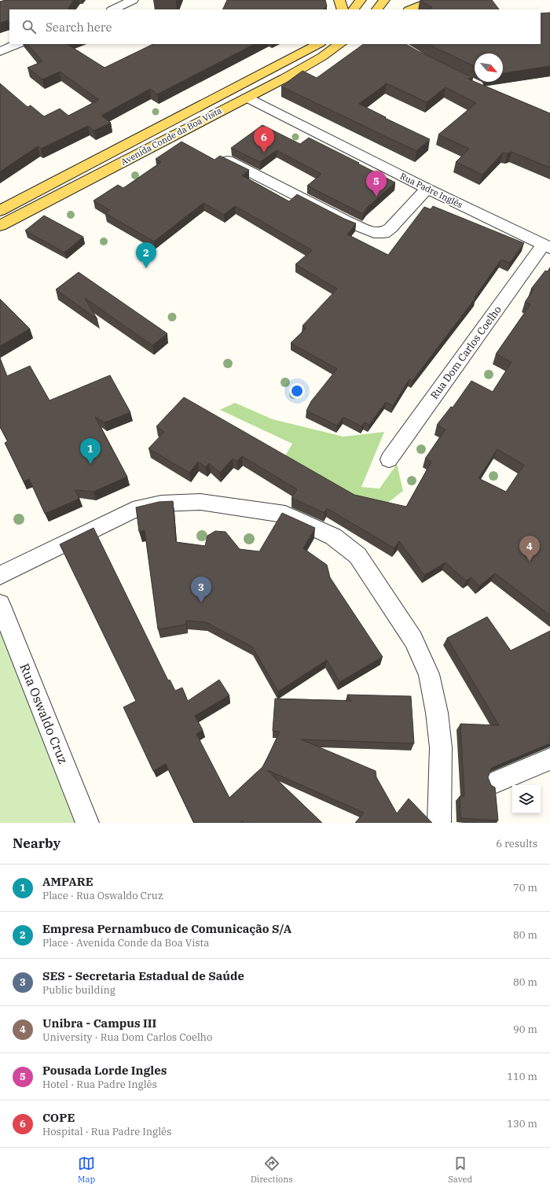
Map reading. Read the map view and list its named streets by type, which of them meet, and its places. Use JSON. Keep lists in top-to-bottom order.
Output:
{
  "streets": {
    "main road": ["Avenida Conde da Boa Vista"],
    "street": ["Rua Padre Inglês", "Rua Dom Carlos Coelho", "Rua Oswaldo Cruz"]
  },
  "crossings": [
    ["Avenida Conde da Boa Vista", "Rua Padre Inglês"],
    ["Rua Padre Inglês", "Rua Dom Carlos Coelho"]
  ],
  "north": "bottom right",
  "page": {
    "search": "Search here",
    "pins": [
      "6",
      "5",
      "2",
      "1",
      "4",
      "3"
    ],
    "heading": ["Nearby", "6 results"],
    "list": [
      {
        "mark": "1",
        "name": "AMPARE",
        "note": "Place · Rua Oswaldo Cruz",
        "value": "70 m"
      },
      {
        "mark": "2",
        "name": "Empresa Pernambuco de Comunicação S/A",
        "note": "Place · Avenida Conde da Boa Vista",
        "value": "80 m"
      },
      {
        "mark": "3",
        "name": "SES - Secretaria Estadual de Saúde",
        "note": "Public building",
        "value": "80 m"
      },
      {
        "mark": "4",
        "name": "Unibra - Campus III",
        "note": "University · Rua Dom Carlos Coelho",
        "value": "90 m"
      },
      {
        "mark": "5",
        "name": "Pousada Lorde Ingles",
        "note": "Hotel · Rua Padre Inglês",
        "value": "110 m"
      },
      {
        "mark": "6",
        "name": "COPE",
        "note": "Hospital · Rua Padre Inglês",
        "value": "130 m"
      }
    ],
    "nav": ["Map", "Directions", "Saved"]
  }
}
